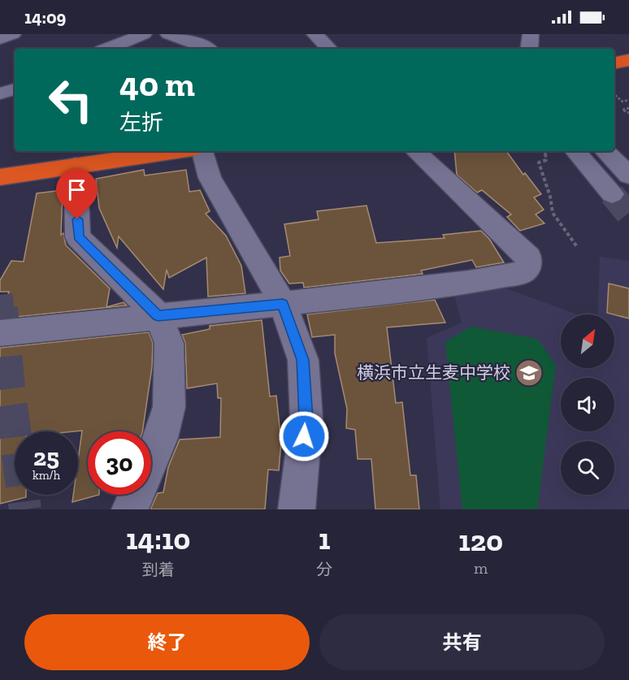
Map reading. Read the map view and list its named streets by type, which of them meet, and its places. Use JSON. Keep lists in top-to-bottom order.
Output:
{
  "places": {
    "school or university": ["横浜市立生麦中学校"]
  },
  "north": "top right",
  "page": {
    "status": "14:09",
    "turn": ["40 m", "左折"],
    "speed": "25 km/h",
    "limit": "30",
    "eta": [
      "14:10",
      "到着",
      "1",
      "分",
      "120",
      "m"
    ],
    "buttons": ["終了", "共有"]
  }
}
